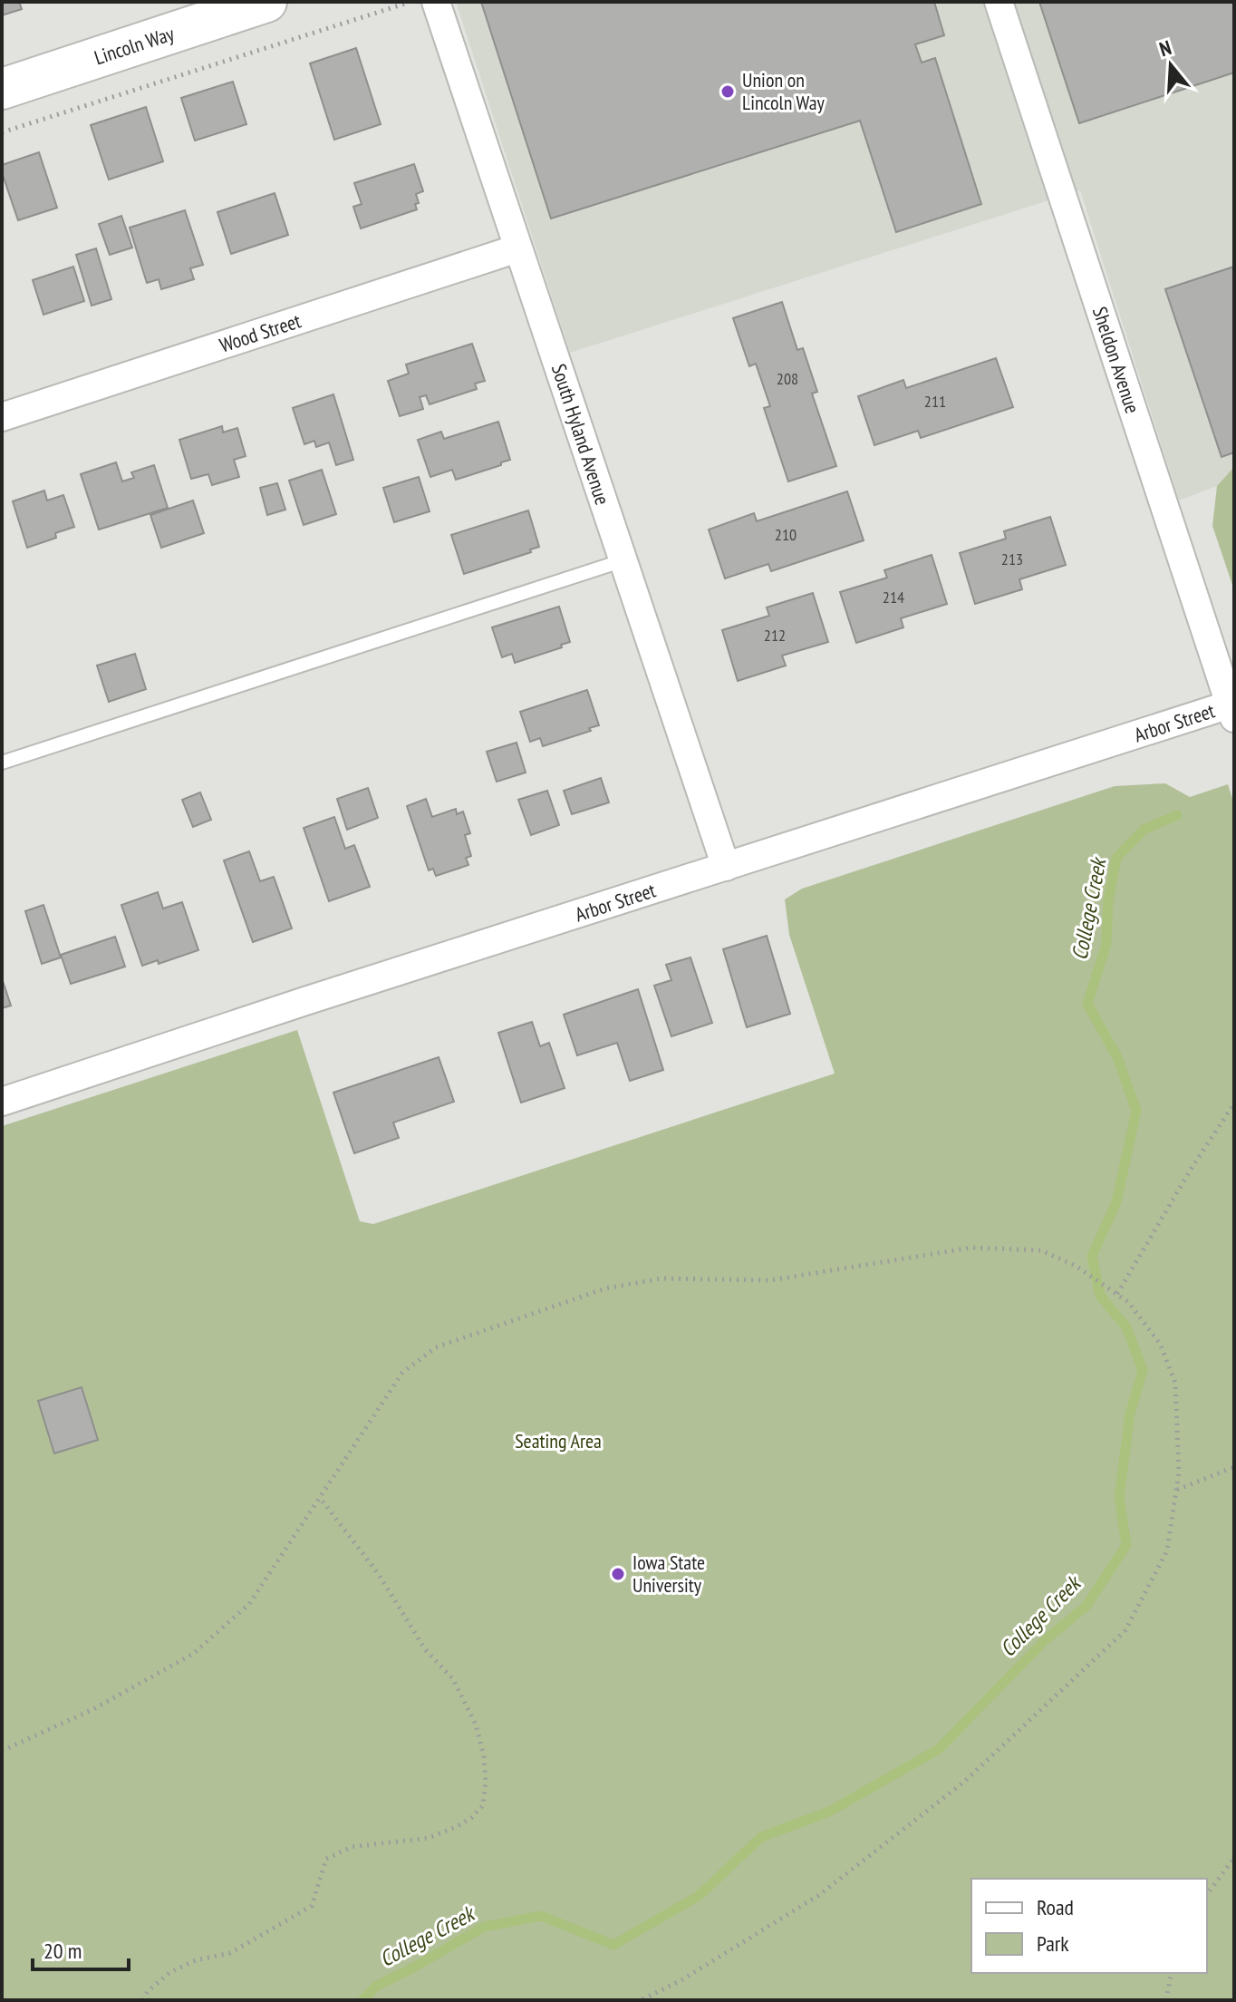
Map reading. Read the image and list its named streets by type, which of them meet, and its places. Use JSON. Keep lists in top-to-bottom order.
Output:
{
  "streets": {
    "main road": ["Lincoln Way"],
    "street": [
      "Wood Street",
      "Sheldon Avenue",
      "South Hyland Avenue",
      "Arbor Street"
    ]
  },
  "crossings": [
    ["Wood Street", "South Hyland Avenue"],
    ["Sheldon Avenue", "Arbor Street"],
    ["South Hyland Avenue", "Arbor Street"]
  ],
  "water": ["College Creek"],
  "parks": ["Seating Area"],
  "places": ["Union on Lincoln Way", "Iowa State University"],
  "house_numbers": [
    "208",
    "211",
    "210",
    "213",
    "214",
    "212"
  ],
  "legend": ["Road", "Park"],
  "scale_bar": "20 m",
  "north": "top"
}
